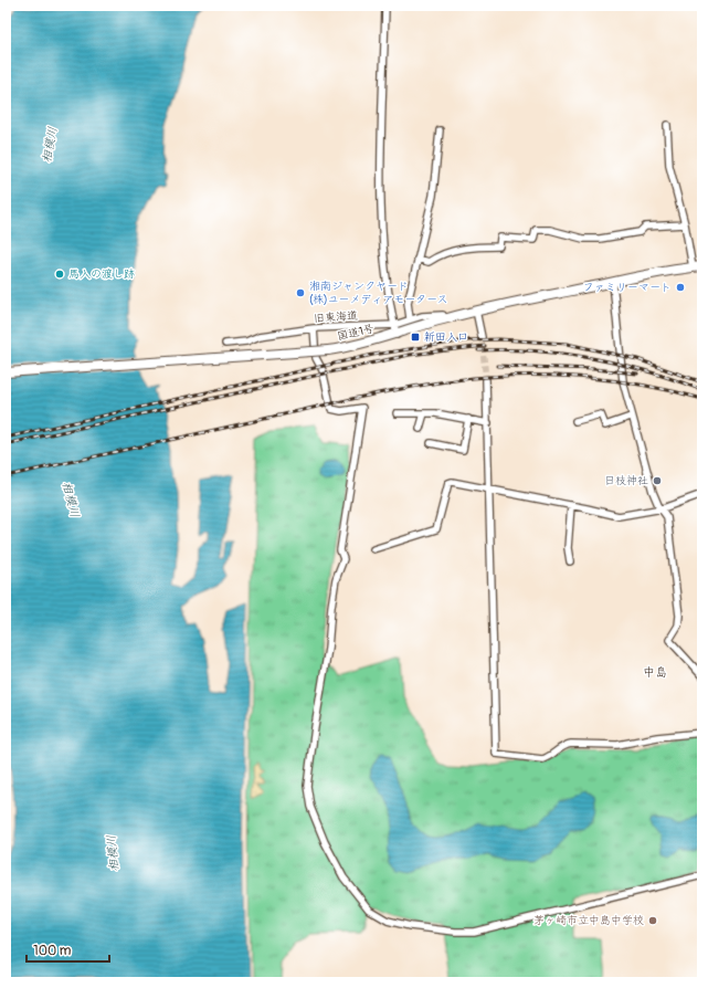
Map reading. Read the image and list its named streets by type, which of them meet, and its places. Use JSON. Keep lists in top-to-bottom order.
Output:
{
  "streets": {
    "highway": ["国道1号"],
    "street": ["旧東海道"]
  },
  "crossings": [
    ["旧東海道", "国道1号"]
  ],
  "districts": ["中島"],
  "water": ["相模川"],
  "places": {
    "other": [
      "馬入の渡し跡",
      "ファミリーマート",
      "湘南ジャンクヤード (株)ユーメディアモータース",
      "日枝神社",
      "茅ヶ崎市立中島中学校"
    ],
    "transit": ["新田入口"]
  },
  "scale_bar": "100 m"
}
